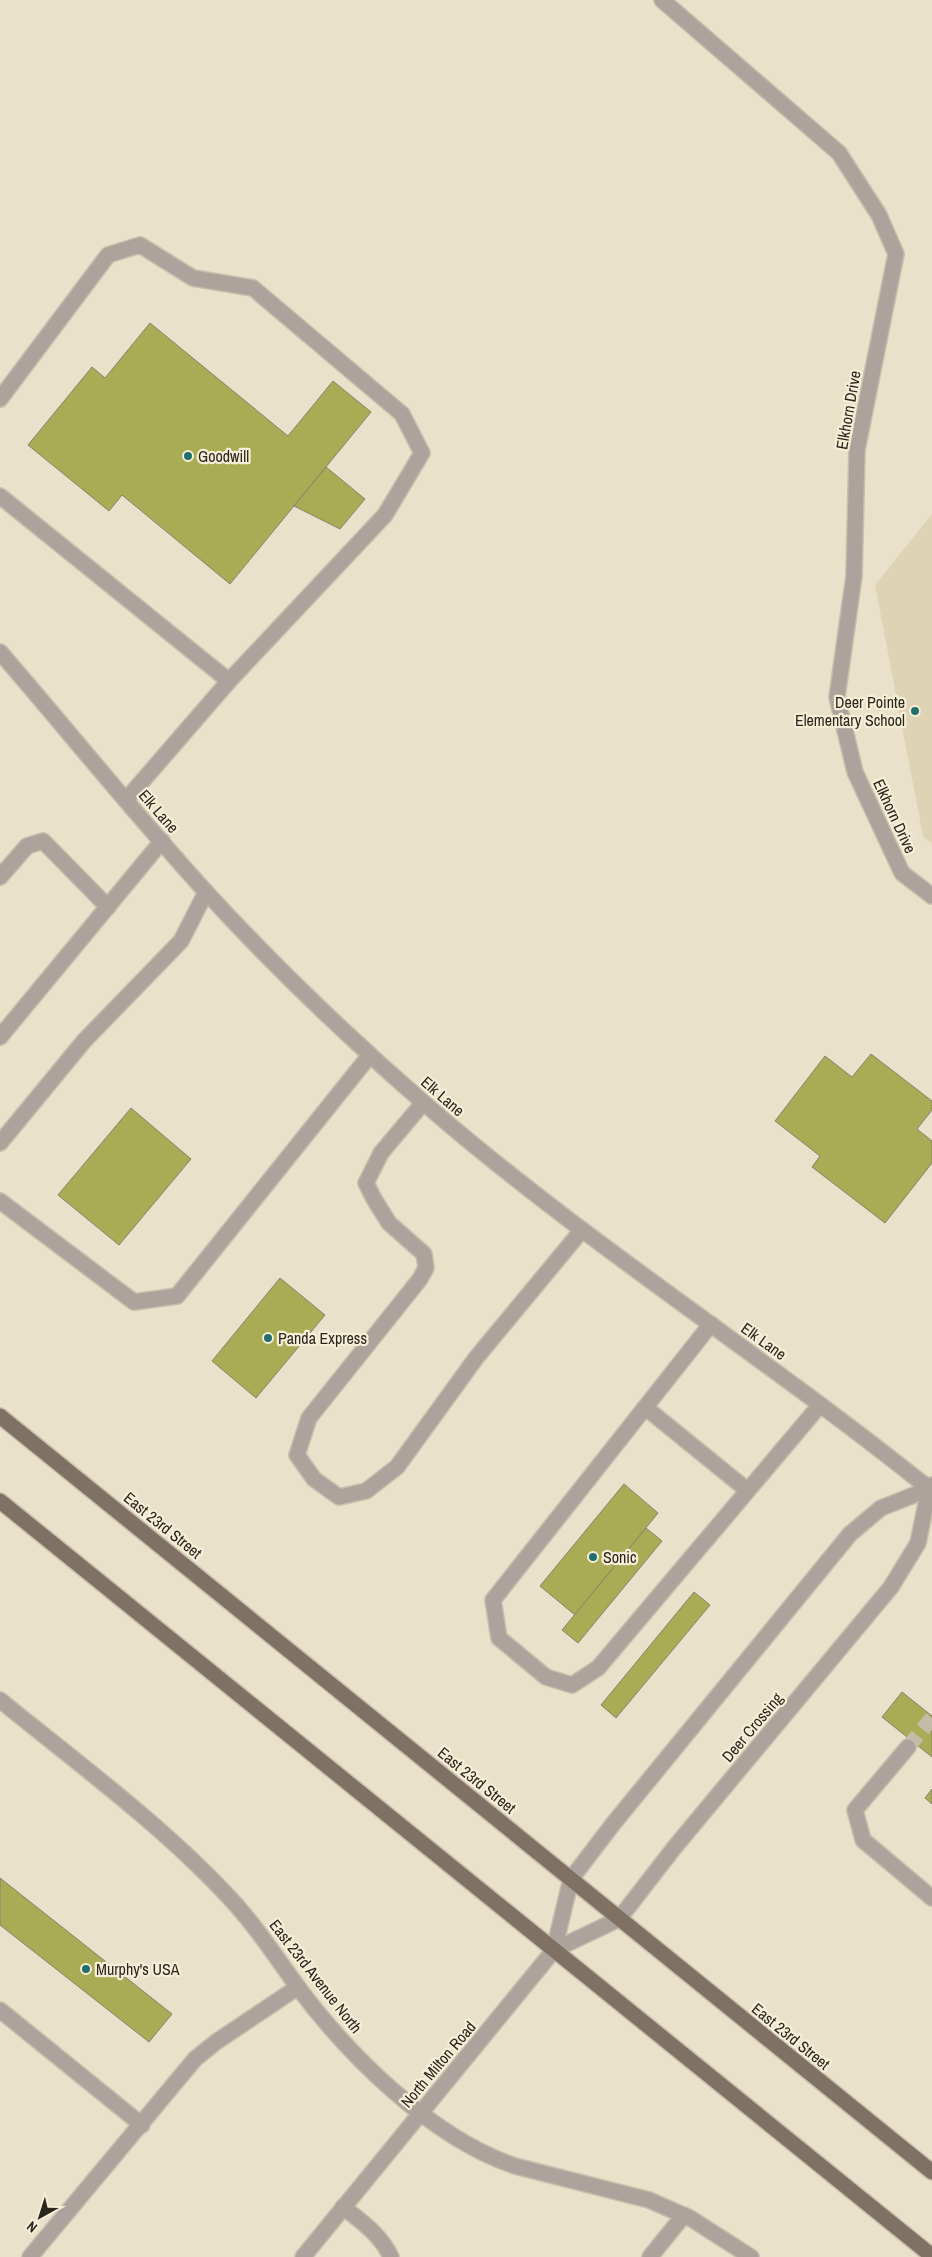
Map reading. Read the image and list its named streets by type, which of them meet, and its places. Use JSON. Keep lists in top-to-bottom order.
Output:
{
  "streets": {
    "main road": ["East 23rd Street"],
    "street": [
      "Elkhorn Drive",
      "Elk Lane",
      "Deer Crossing",
      "East 23rd Avenue North",
      "North Milton Road"
    ]
  },
  "crossings": [
    ["Elk Lane", "Deer Crossing"],
    ["East 23rd Street", "Deer Crossing"],
    ["East 23rd Street", "North Milton Road"],
    ["Deer Crossing", "North Milton Road"],
    ["East 23rd Avenue North", "North Milton Road"]
  ],
  "places": [
    "Goodwill",
    "Deer Pointe Elementary School",
    "Panda Express",
    "Sonic",
    "Murphy's USA"
  ],
  "north": "bottom left"
}
